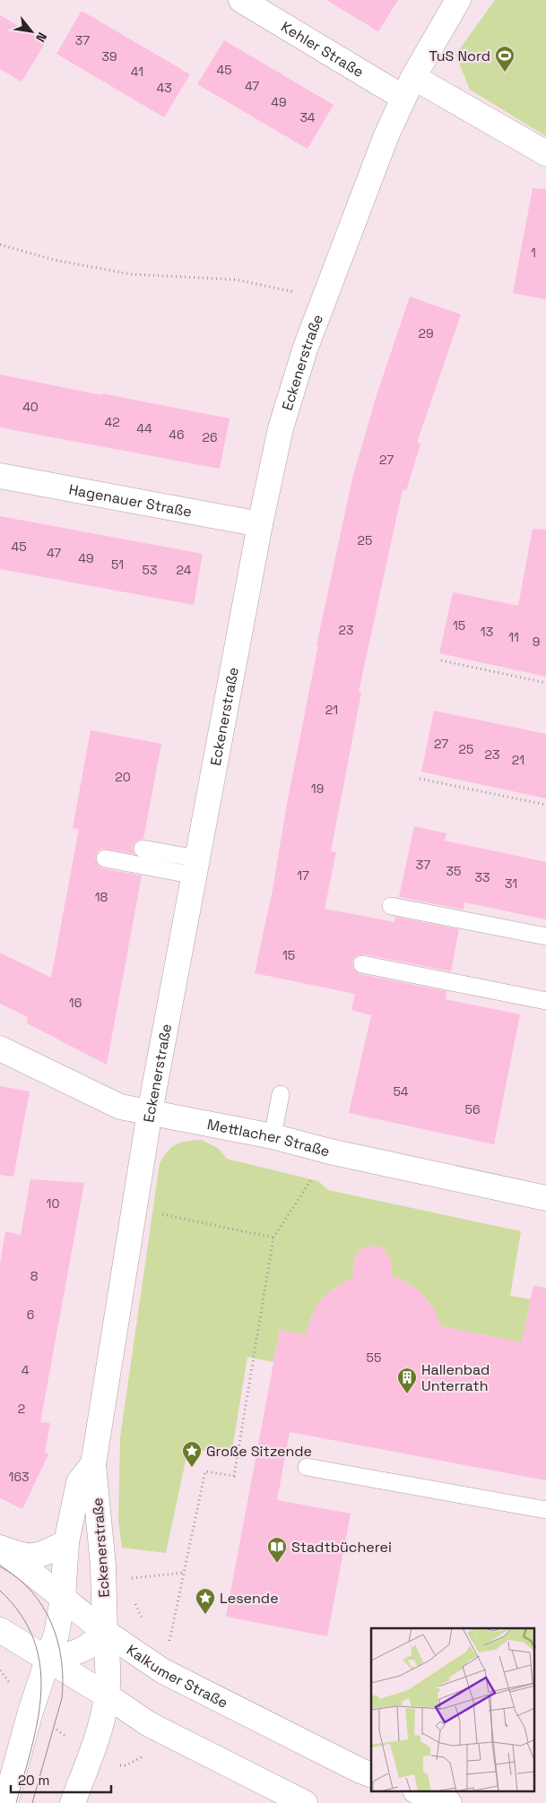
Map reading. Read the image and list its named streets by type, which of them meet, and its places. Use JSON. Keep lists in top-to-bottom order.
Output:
{
  "streets": {
    "street": [
      "Kehler Straße",
      "Eckenerstraße",
      "Hagenauer Straße",
      "Mettlacher Straße",
      "Kalkumer Straße"
    ]
  },
  "crossings": [
    ["Kehler Straße", "Eckenerstraße"],
    ["Eckenerstraße", "Hagenauer Straße"],
    ["Eckenerstraße", "Mettlacher Straße"],
    ["Eckenerstraße", "Kalkumer Straße"]
  ],
  "places": {
    "sports": ["TuS Nord"],
    "building": ["Hallenbad Unterrath"],
    "place": ["Große Sitzende", "Lesende"],
    "library": ["Stadtbücherei"]
  },
  "house_numbers": [
    "37",
    "39",
    "45",
    "41",
    "47",
    "43",
    "49",
    "34",
    "1",
    "29",
    "40",
    "42",
    "44",
    "46",
    "26",
    "27",
    "25",
    "45",
    "47",
    "49",
    "51",
    "53",
    "24",
    "15",
    "23",
    "13",
    "11",
    "9",
    "21",
    "27",
    "25",
    "23",
    "21",
    "20",
    "19",
    "37",
    "35",
    "17",
    "33",
    "31",
    "18",
    "15",
    "16",
    "54",
    "56",
    "10",
    "8",
    "6",
    "55",
    "4",
    "2",
    "163"
  ],
  "scale_bar": "20 m",
  "north": "bottom right"
}
